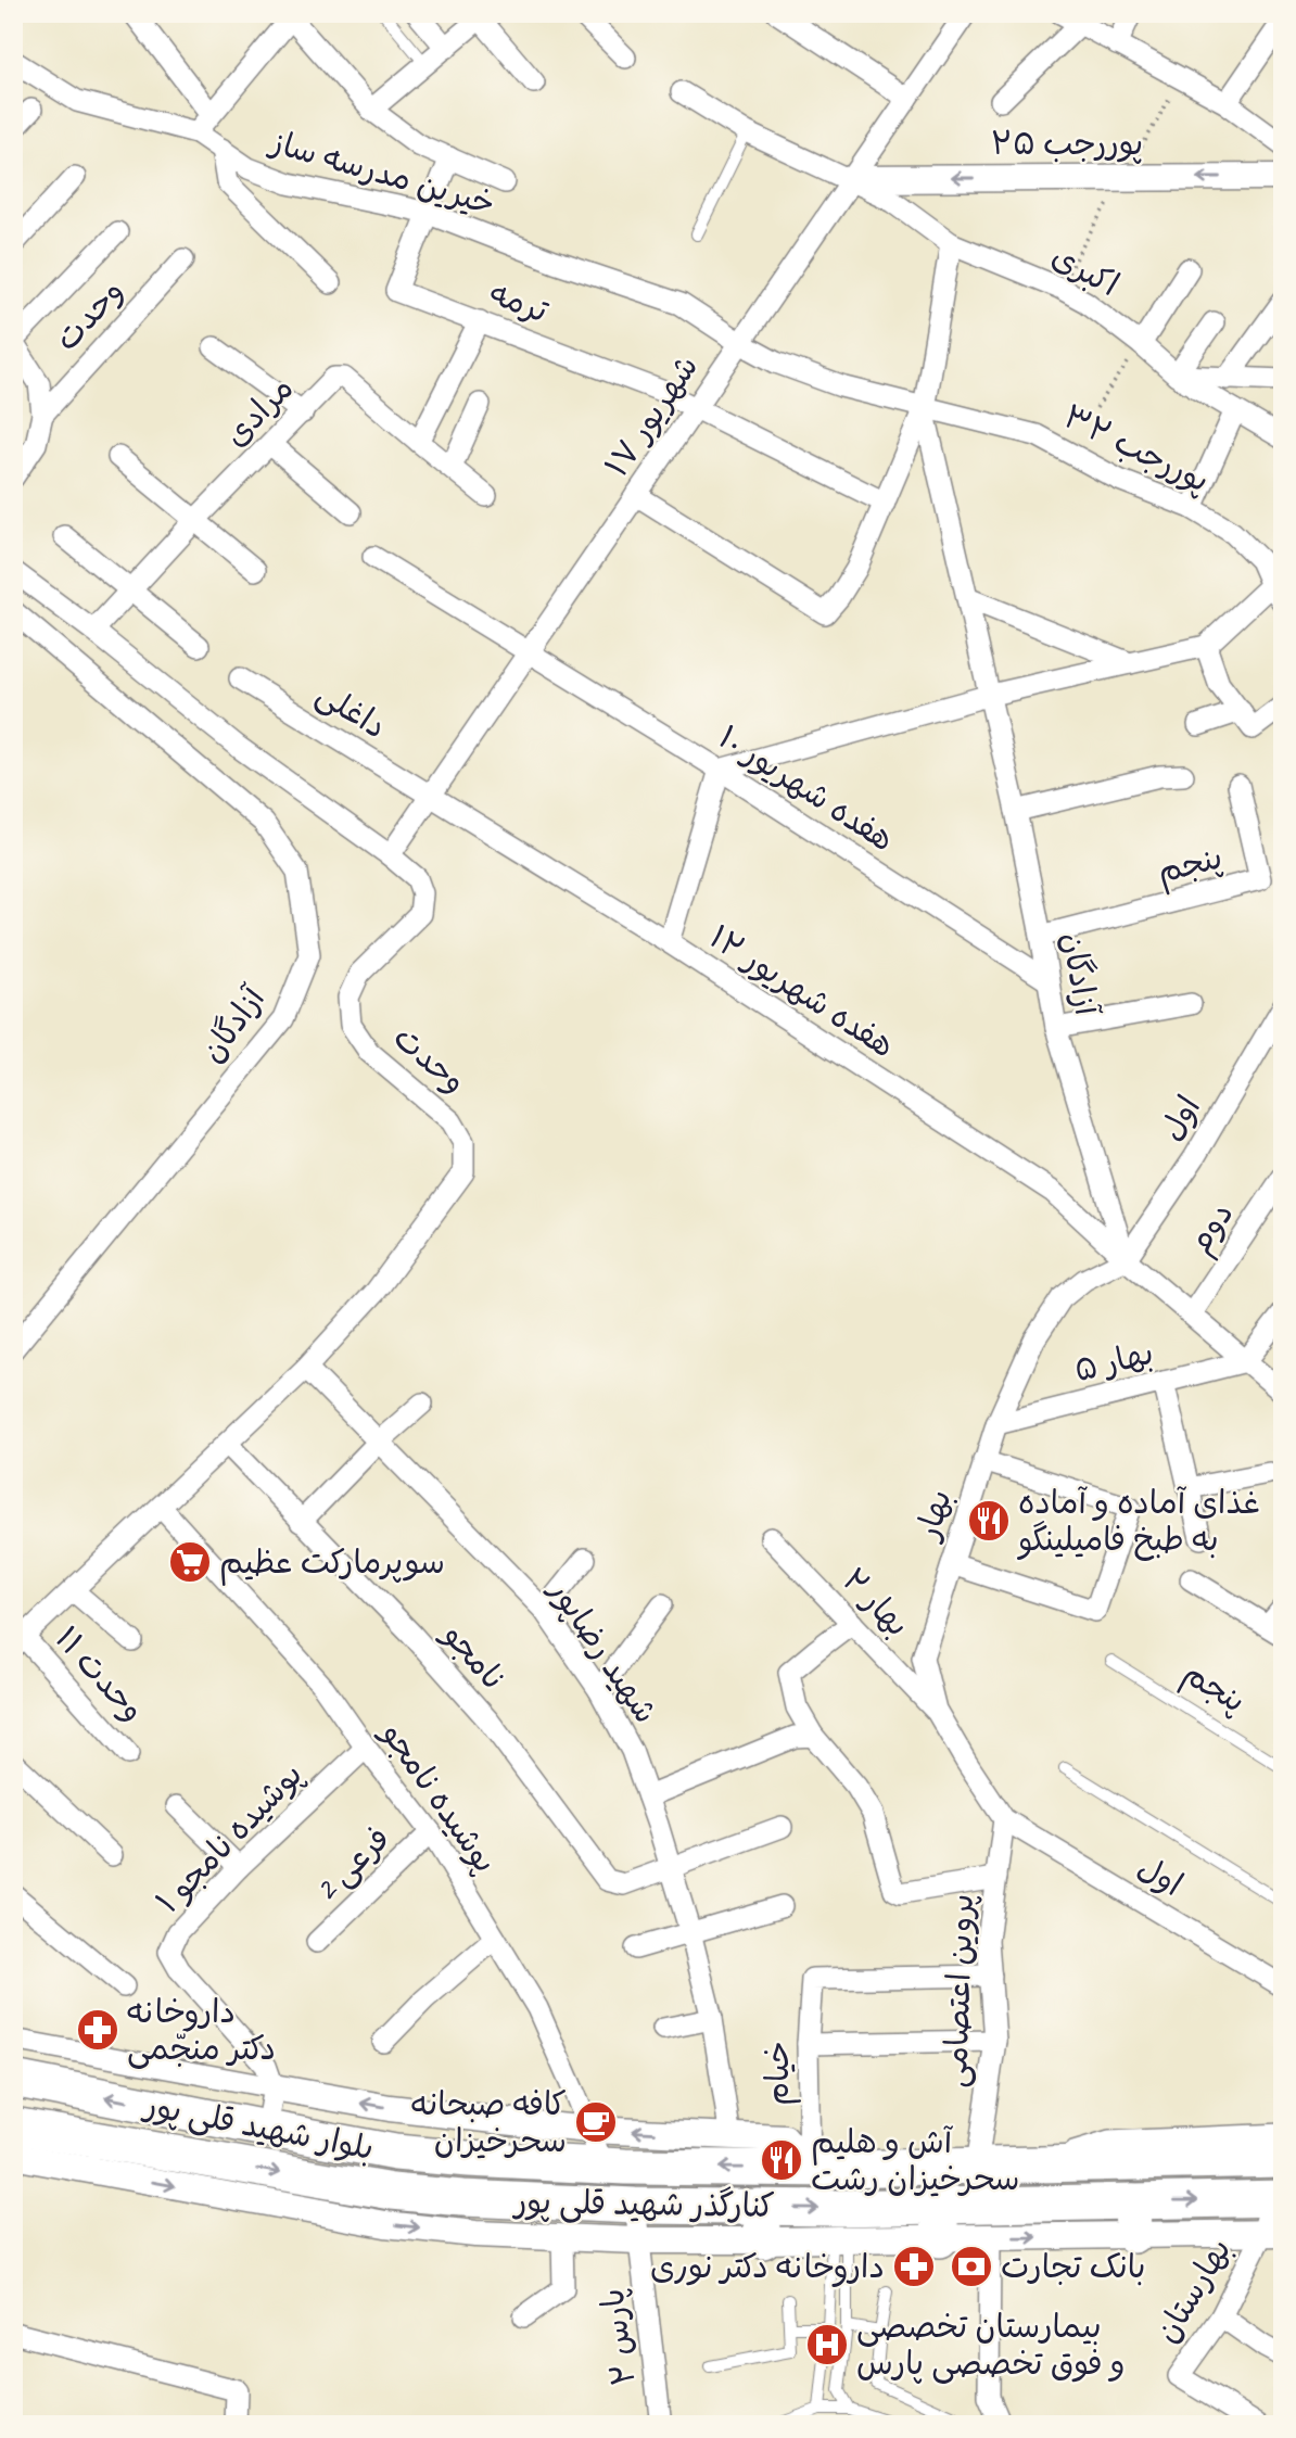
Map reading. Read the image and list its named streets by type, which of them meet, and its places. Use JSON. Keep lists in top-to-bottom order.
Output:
{
  "streets": {
    "highway": ["بلوار شهید قلی پور"],
    "street": [
      "پوررجب ۲۵",
      "خیرین مدرسه ساز",
      "اکبری",
      "ترمه",
      "وحدت",
      "مرادی",
      "۱۷ شهریور",
      "پوررجب ۳۲",
      "داغلی",
      "هفده شهریور ۱۰",
      "پنجم",
      "آزادگان",
      "هفده شهریور ۱۲",
      "اول",
      "دوم",
      "بهار ۵",
      "بهار",
      "بهار ۲",
      "شهید رضاپور",
      "نامجو",
      "وحدت ۱۱",
      "پوشیده نامجو",
      "پوشیده نامجو ۱",
      "فرعی 2",
      "پروین اعتصامی",
      "خیام",
      "کنارگذر شهید قلی پور",
      "بهارستان",
      "پارس ۲"
    ]
  },
  "crossings": [
    ["پوررجب ۲۵", "اکبری"],
    ["پوررجب ۲۵", "۱۷ شهریور"],
    ["خیرین مدرسه ساز", "ترمه"],
    ["خیرین مدرسه ساز", "۱۷ شهریور"],
    ["خیرین مدرسه ساز", "پوررجب ۳۲"],
    ["خیرین مدرسه ساز", "آزادگان"],
    ["اکبری", "۱۷ شهریور"],
    ["ترمه", "۱۷ شهریور"],
    ["وحدت", "مرادی"],
    ["وحدت", "۱۷ شهریور"],
    ["وحدت", "شهید رضاپور"],
    ["وحدت", "نامجو"],
    ["وحدت", "وحدت ۱۱"],
    ["وحدت", "پوشیده نامجو"],
    ["۱۷ شهریور", "داغلی"],
    ["۱۷ شهریور", "هفده شهریور ۱۰"],
    ["۱۷ شهریور", "هفده شهریور ۱۲"],
    ["پوررجب ۳۲", "آزادگان"],
    ["داغلی", "هفده شهریور ۱۲"],
    ["هفده شهریور ۱۰", "آزادگان"],
    ["پنجم", "آزادگان"],
    ["آزادگان", "هفده شهریور ۱۲"],
    ["آزادگان", "اول"],
    ["آزادگان", "بهار"],
    ["هفده شهریور ۱۲", "اول"],
    ["هفده شهریور ۱۲", "دوم"],
    ["هفده شهریور ۱۲", "بهار ۵"],
    ["هفده شهریور ۱۲", "بهار"],
    ["اول", "بهار"],
    ["اول", "پروین اعتصامی"],
    ["بهار ۵", "بهار"],
    ["بهار", "بهار ۲"],
    ["بهار", "پروین اعتصامی"],
    ["شهید رضاپور", "نامجو"],
    ["پوشیده نامجو", "پوشیده نامجو ۱"],
    ["پوشیده نامجو", "فرعی 2"],
    ["پوشیده نامجو", "بلوار شهید قلی پور"],
    ["پروین اعتصامی", "خیام"],
    ["پروین اعتصامی", "بلوار شهید قلی پور"],
    ["خیام", "بلوار شهید قلی پور"],
    ["بلوار شهید قلی پور", "کنارگذر شهید قلی پور"],
    ["بلوار شهید قلی پور", "بهارستان"],
    ["بلوار شهید قلی پور", "پارس ۲"],
    ["کنارگذر شهید قلی پور", "بهارستان"],
    ["کنارگذر شهید قلی پور", "پارس ۲"]
  ],
  "one_way": ["پوررجب ۲۵"],
  "places": {
    "restaurant": ["غذای آماده و آماده به طبخ فامیلینگو", "آش و هلیم سحرخیزان رشت"],
    "supermarket": ["سوپرمارکت عظیم"],
    "pharmacy": ["داروخانه دکتر منجّمی", "داروخانه دکتر نوری"],
    "cafe": ["کافه صبحانه سحرخیزان"],
    "bank": ["بانک تجارت"],
    "hospital": ["بیمارستان تخصصی و فوق تخصصی پارس"]
  }
}
